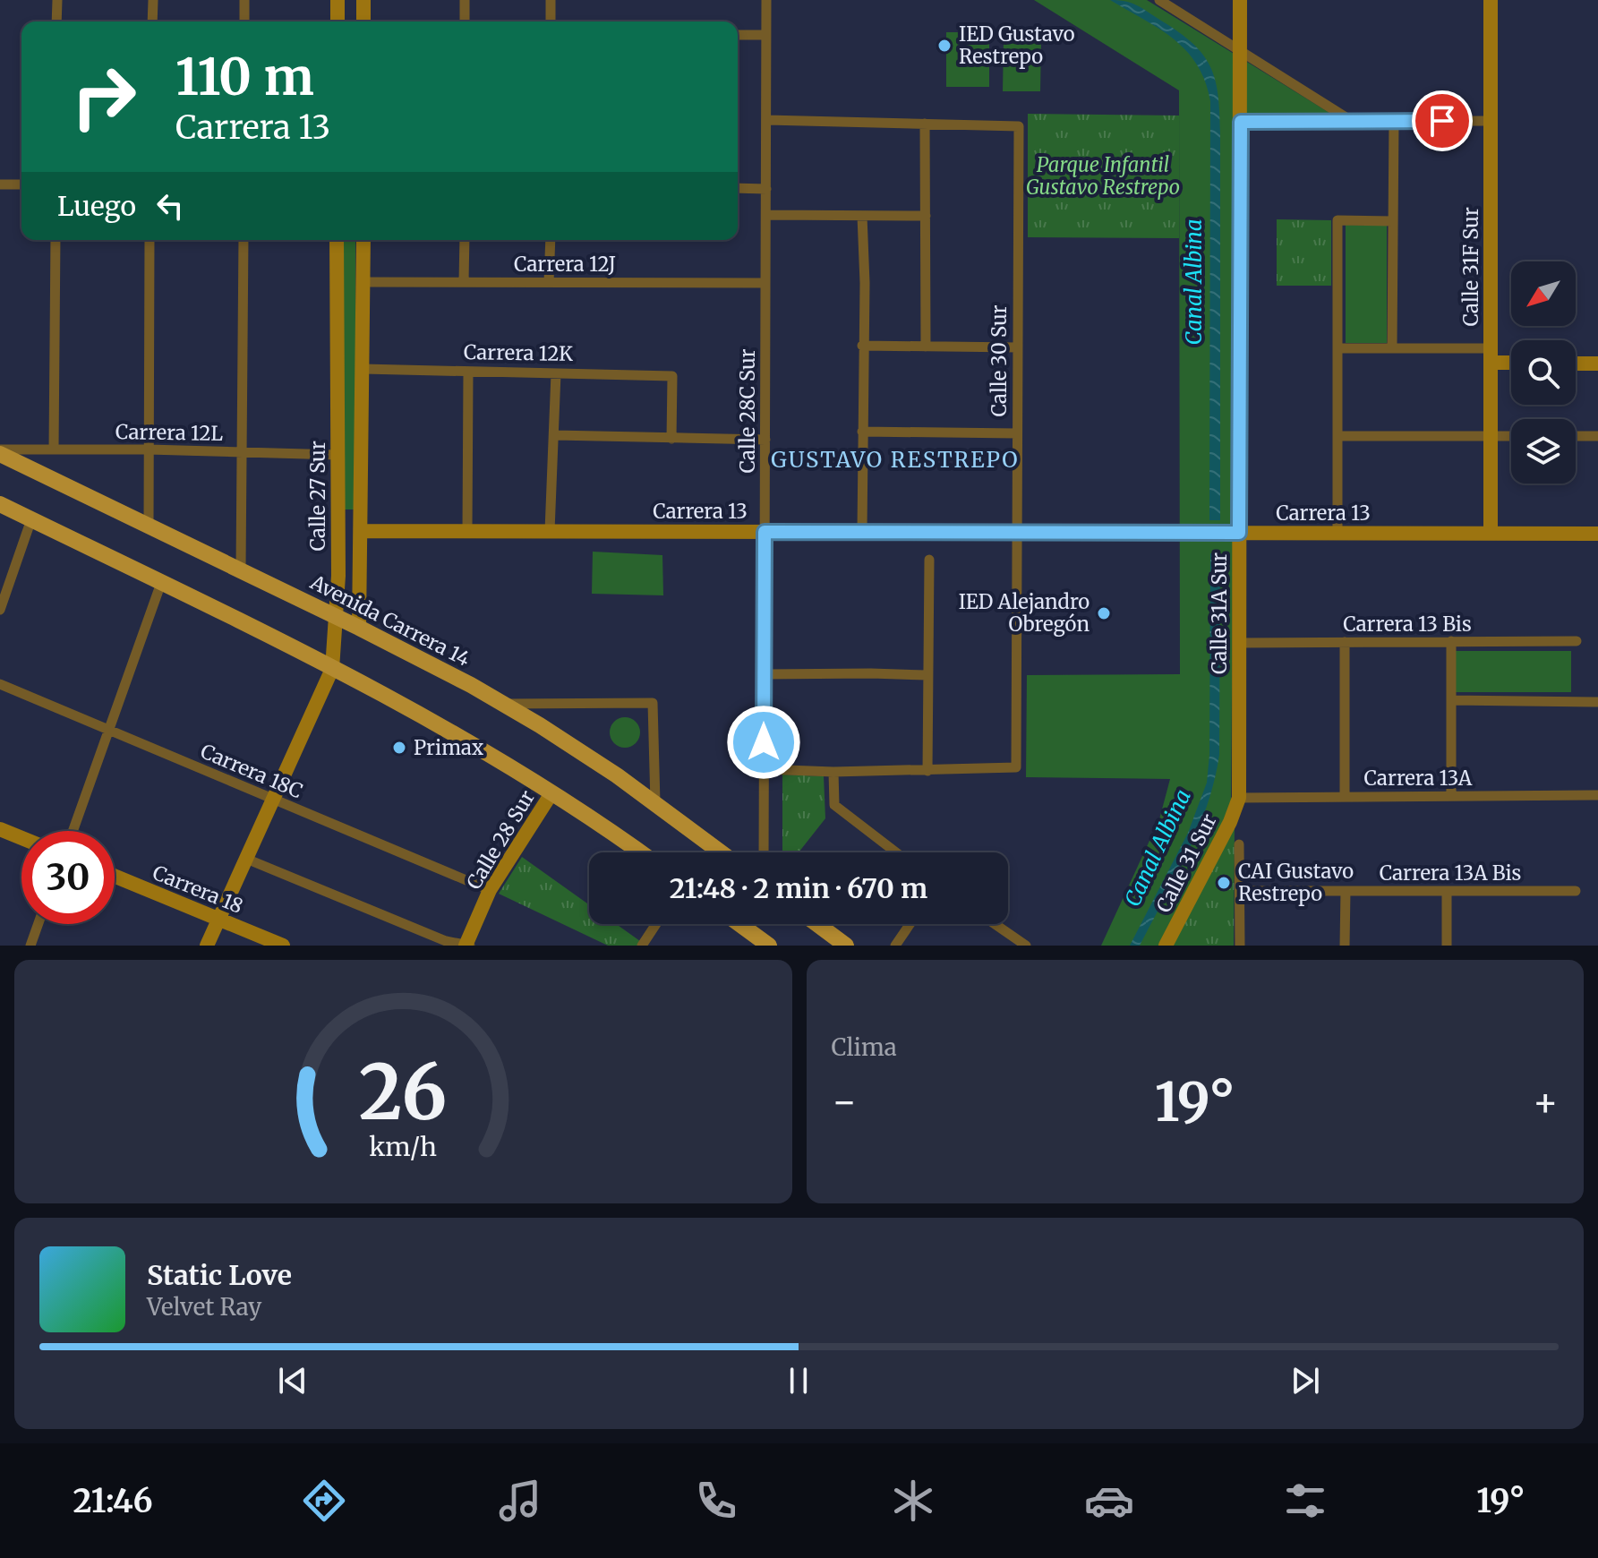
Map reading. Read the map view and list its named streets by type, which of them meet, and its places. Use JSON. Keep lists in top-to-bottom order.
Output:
{
  "streets": {
    "main road": ["Avenida Carrera 14"],
    "street": [
      "Carrera 12J",
      "Calle 31F Sur",
      "Carrera 12K",
      "Calle 30 Sur",
      "Calle 28C Sur",
      "Carrera 12L",
      "Calle 27 Sur",
      "Carrera 13",
      "Calle 31A Sur",
      "Carrera 13 Bis",
      "Carrera 18C",
      "Carrera 13A",
      "Calle 28 Sur",
      "Calle 31 Sur",
      "Carrera 13A Bis",
      "Carrera 18"
    ]
  },
  "crossings": [
    ["Carrera 12J", "Calle 28C Sur"],
    ["Calle 31F Sur", "Carrera 13"],
    ["Calle 30 Sur", "Carrera 13"],
    ["Calle 28C Sur", "Carrera 13"],
    ["Carrera 12L", "Calle 27 Sur"],
    ["Carrera 12L", "Avenida Carrera 14"],
    ["Calle 27 Sur", "Avenida Carrera 14"],
    ["Calle 27 Sur", "Carrera 18C"],
    ["Calle 27 Sur", "Carrera 18"],
    ["Carrera 13", "Calle 31A Sur"],
    ["Calle 31A Sur", "Carrera 13 Bis"],
    ["Calle 31A Sur", "Carrera 13A"],
    ["Calle 31A Sur", "Calle 31 Sur"],
    ["Carrera 18C", "Calle 28 Sur"],
    ["Carrera 13A", "Calle 31 Sur"]
  ],
  "districts": ["GUSTAVO RESTREPO"],
  "water": ["Canal Albina"],
  "parks": ["Parque Infantil Gustavo Restrepo"],
  "places": [
    "IED Gustavo Restrepo",
    "IED Alejandro Obregón",
    "Primax",
    "CAI Gustavo Restrepo"
  ],
  "north": "bottom left",
  "page": {
    "turn": ["110 m", "Carrera 13"],
    "then": "Luego",
    "limit": "30",
    "trip": "21:48 · 2 min · 670 m",
    "tile": "Clima",
    "heat": ["−", "19°", "+"],
    "song": ["Static Love", "Velvet Ray"],
    "tabs": ["21:46", "19°"],
    "gauge": ["26", "km/h"]
  }
}
